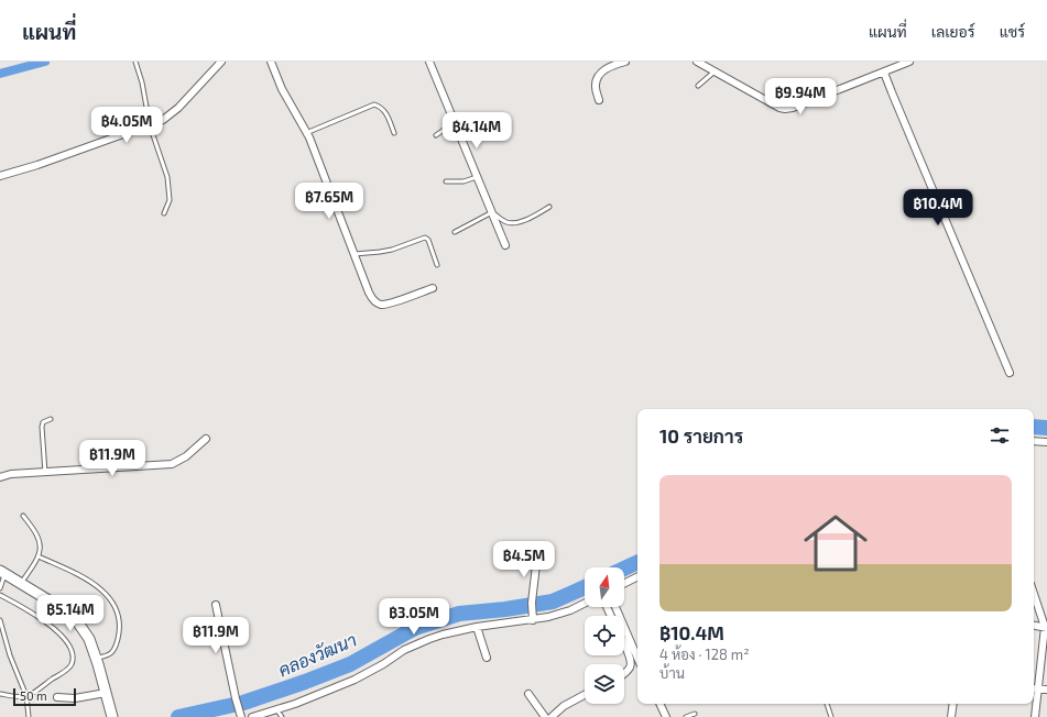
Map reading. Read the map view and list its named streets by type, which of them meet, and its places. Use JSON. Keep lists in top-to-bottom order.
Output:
{
  "water": ["คลองวัฒนา"],
  "scale_bar": "50 m",
  "north": "top",
  "page": {
    "header": "แผนที่",
    "nav": ["แผนที่", "เลเยอร์", "แชร์"],
    "price": [
      "฿9.94M",
      "฿4.05M",
      "฿4.14M",
      "฿7.65M",
      "฿10.4M",
      "฿11.9M",
      "฿4.5M",
      "฿5.14M",
      "฿3.05M",
      "฿11.9M"
    ],
    "heading": "10 รายการ",
    "list": [
      {
        "name": "฿10.4M",
        "note": "4 ห้อง · 128 m² · บ้าน"
      }
    ],
    "scale": "50 m"
  }
}
